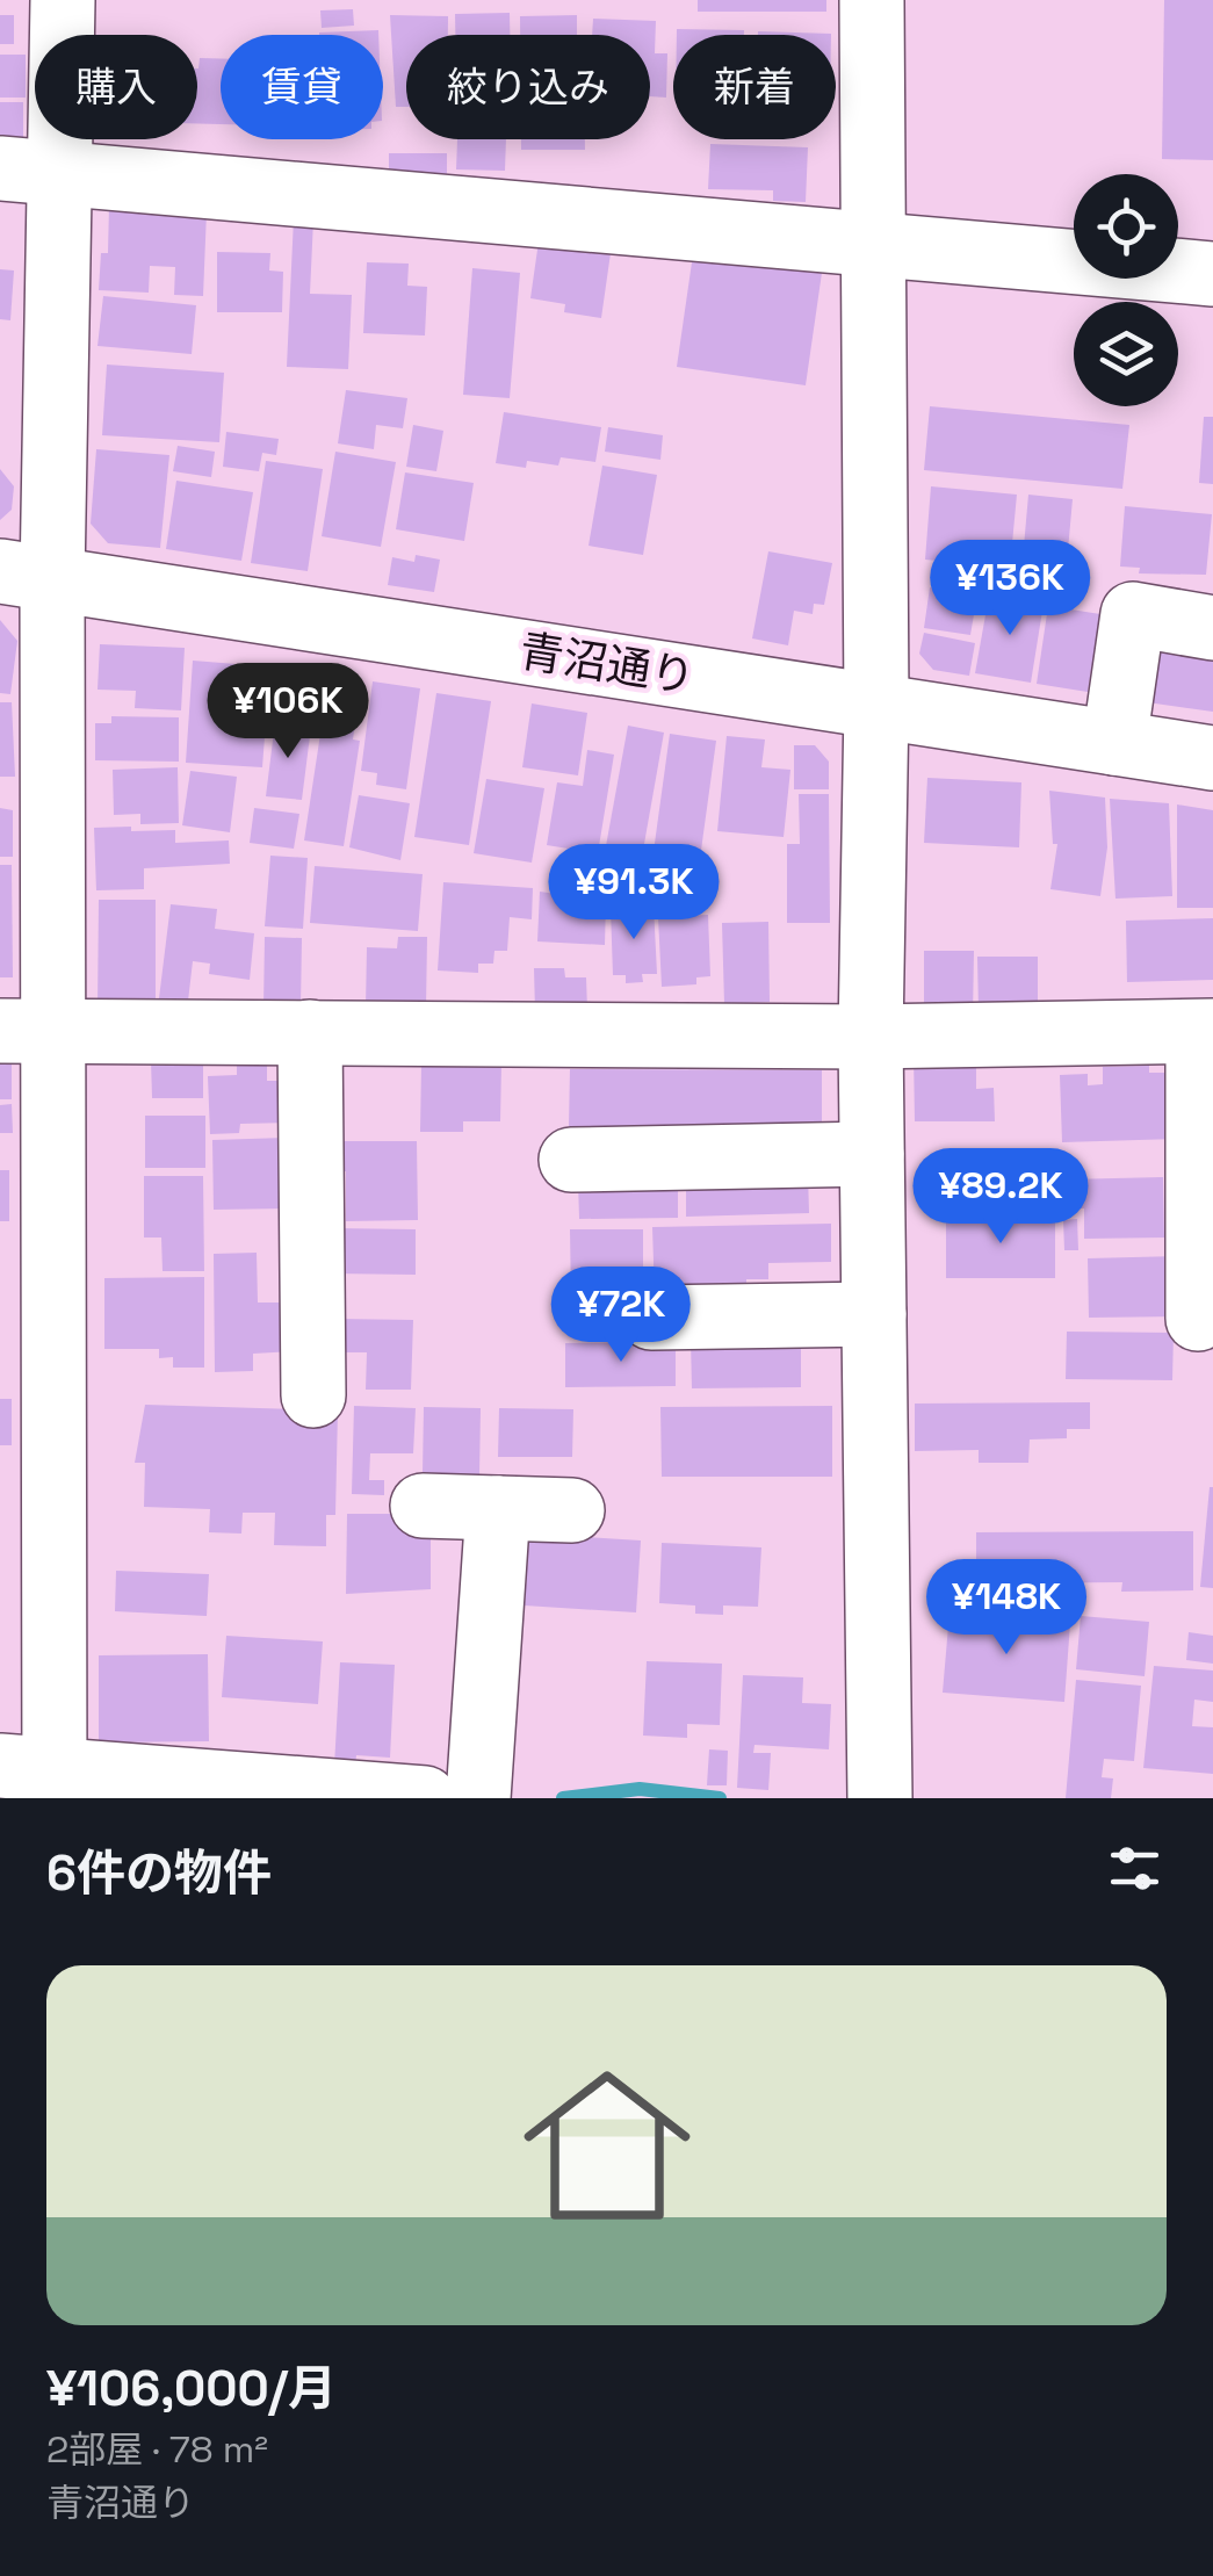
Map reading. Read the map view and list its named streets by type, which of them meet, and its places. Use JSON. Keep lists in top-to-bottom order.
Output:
{
  "streets": {
    "street": ["青沼通り"]
  },
  "page": {
    "chip": [
      "購入",
      "賃貸",
      "絞り込み",
      "新着"
    ],
    "price": [
      "¥136K",
      "¥106K",
      "¥91.3K",
      "¥89.2K",
      "¥72K",
      "¥148K"
    ],
    "heading": "6件の物件",
    "list": [
      {
        "name": "¥106,000/月",
        "note": "2部屋 · 78 m² · 青沼通り"
      }
    ]
  }
}
